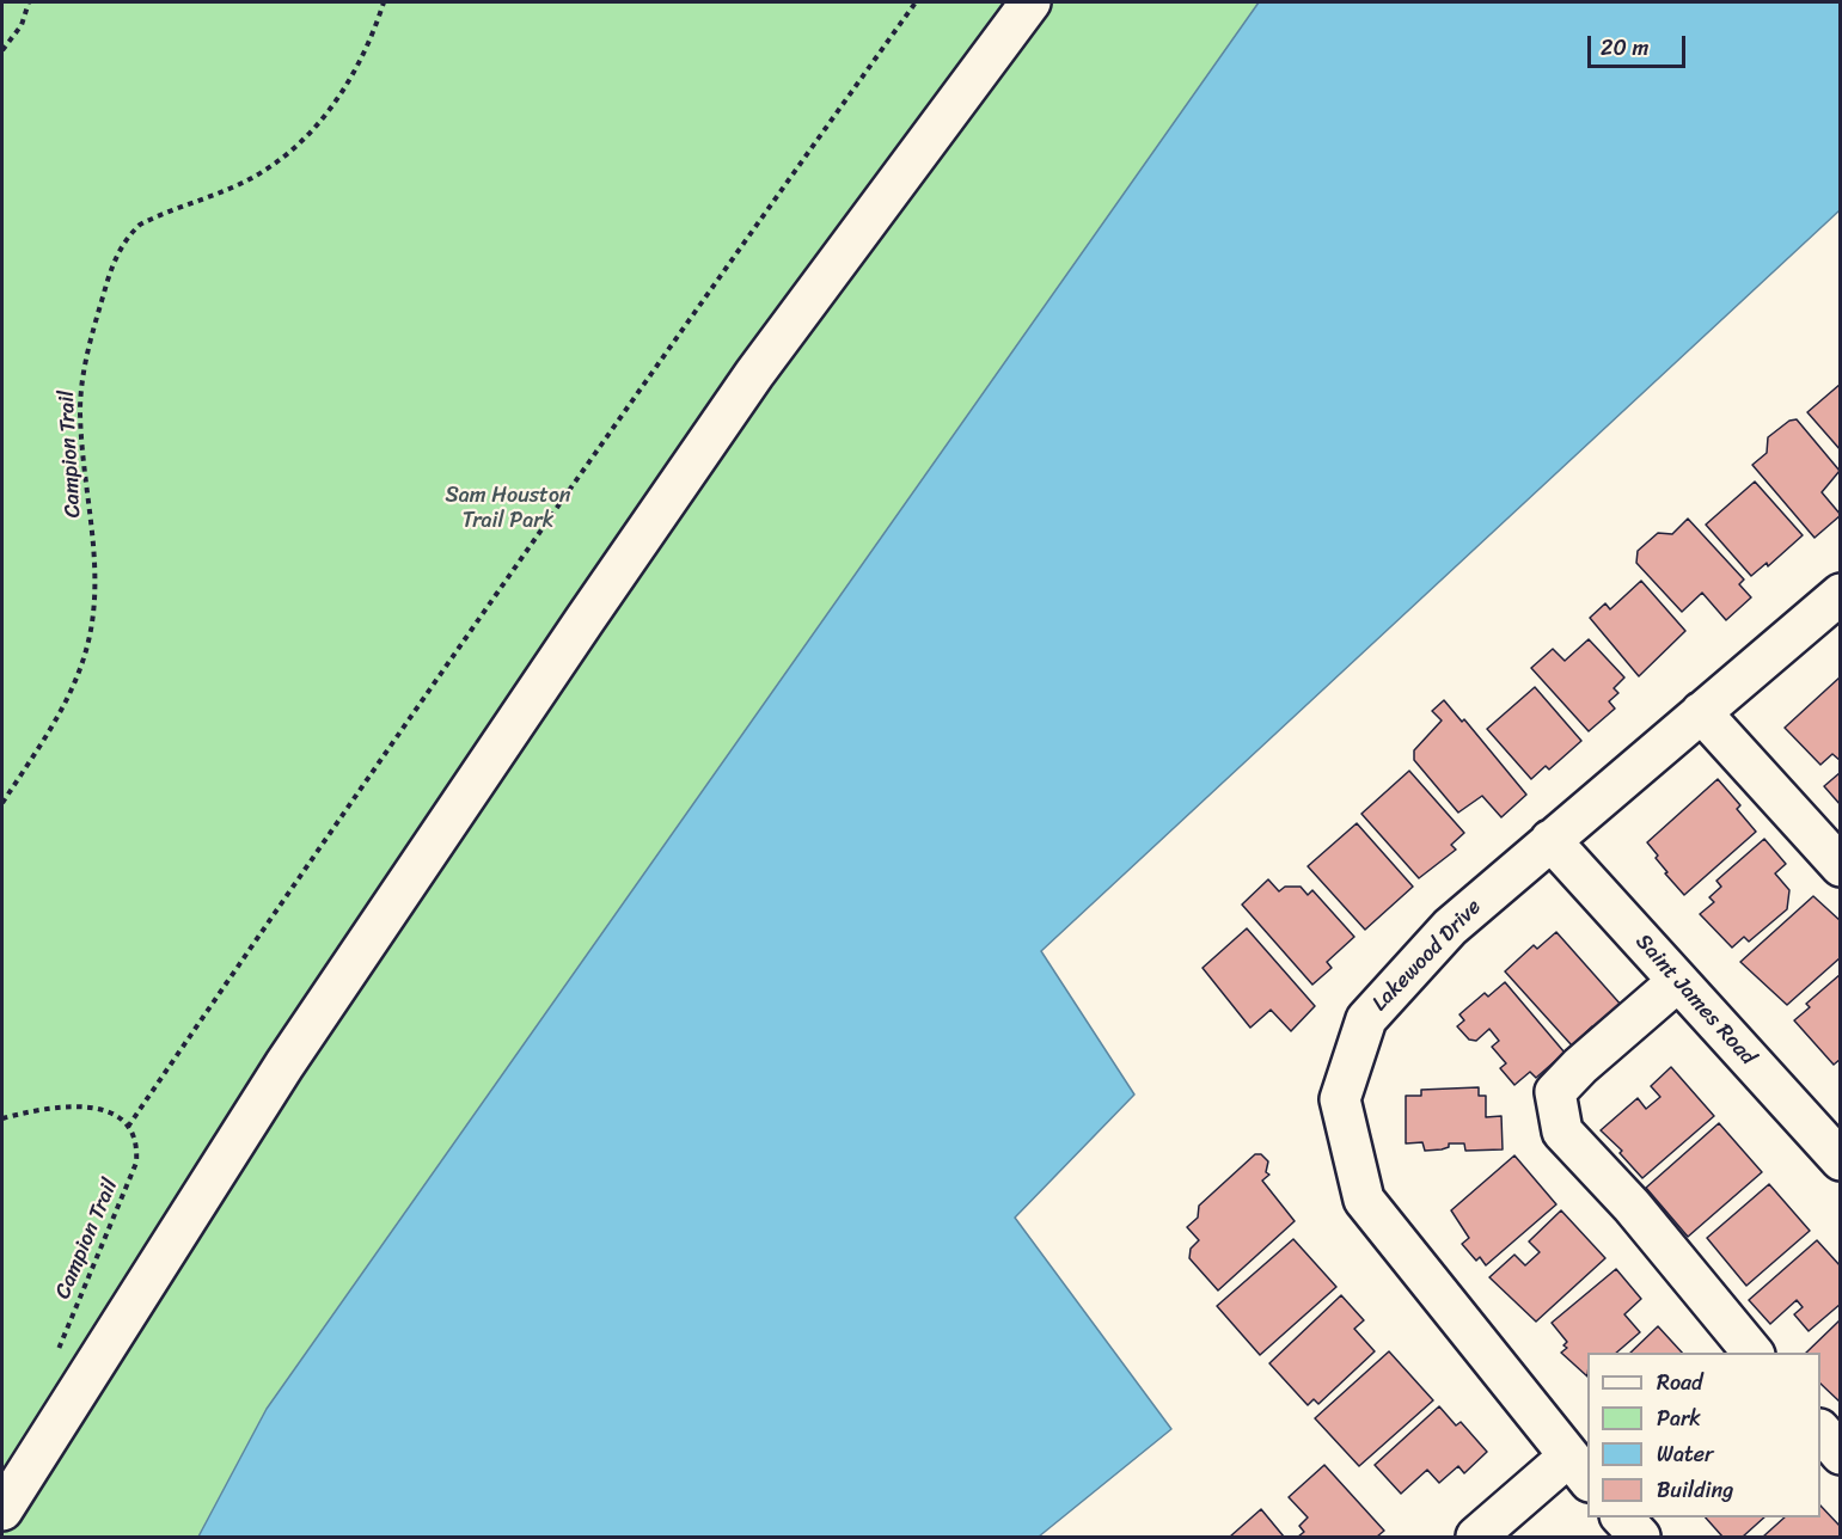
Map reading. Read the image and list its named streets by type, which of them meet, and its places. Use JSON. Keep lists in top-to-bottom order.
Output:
{
  "streets": {
    "street": ["Lakewood Drive", "Saint James Road"],
    "path": ["Campion Trail"]
  },
  "crossings": [
    ["Lakewood Drive", "Saint James Road"]
  ],
  "parks": ["Sam Houston Trail Park"],
  "legend": [
    "Road",
    "Park",
    "Water",
    "Building"
  ],
  "scale_bar": "20 m"
}
